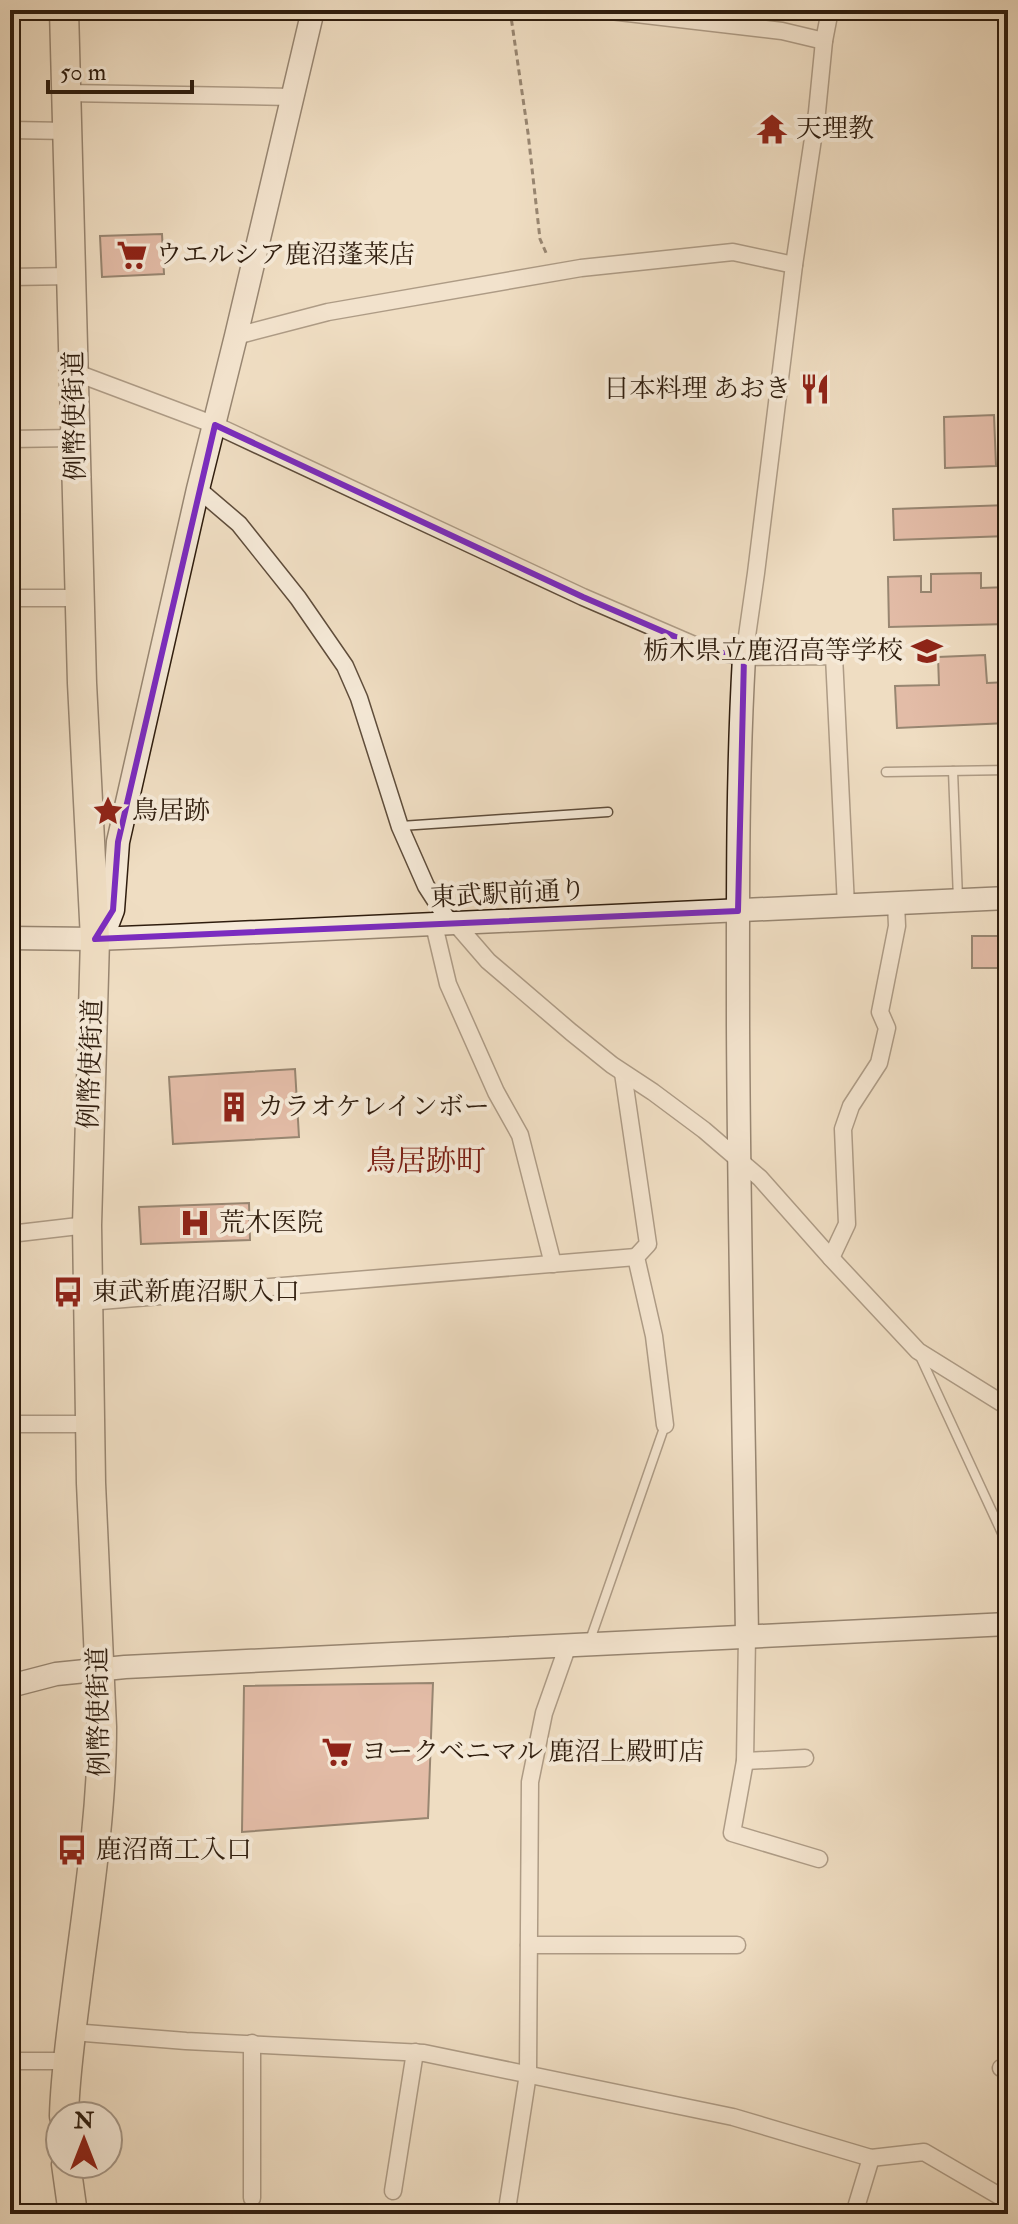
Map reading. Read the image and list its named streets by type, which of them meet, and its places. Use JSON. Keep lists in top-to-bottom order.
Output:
{
  "streets": {
    "highway": ["例幣使街道"],
    "street": ["東武駅前通り"]
  },
  "crossings": [
    ["例幣使街道", "東武駅前通り"]
  ],
  "districts": ["鳥居跡町"],
  "places": {
    "temple": ["天理教"],
    "supermarket": ["ウエルシア鹿沼蓬莱店", "ヨークベニマル 鹿沼上殿町店"],
    "restaurant": ["日本料理 あおき"],
    "school or university": ["栃木県立鹿沼高等学校"],
    "place": ["鳥居跡"],
    "building": ["カラオケレインボー"],
    "hospital": ["荒木医院"],
    "bus stop": ["東武新鹿沼駅入口", "鹿沼商工入口"]
  },
  "scale_bar": "50 m",
  "north": "top"
}
